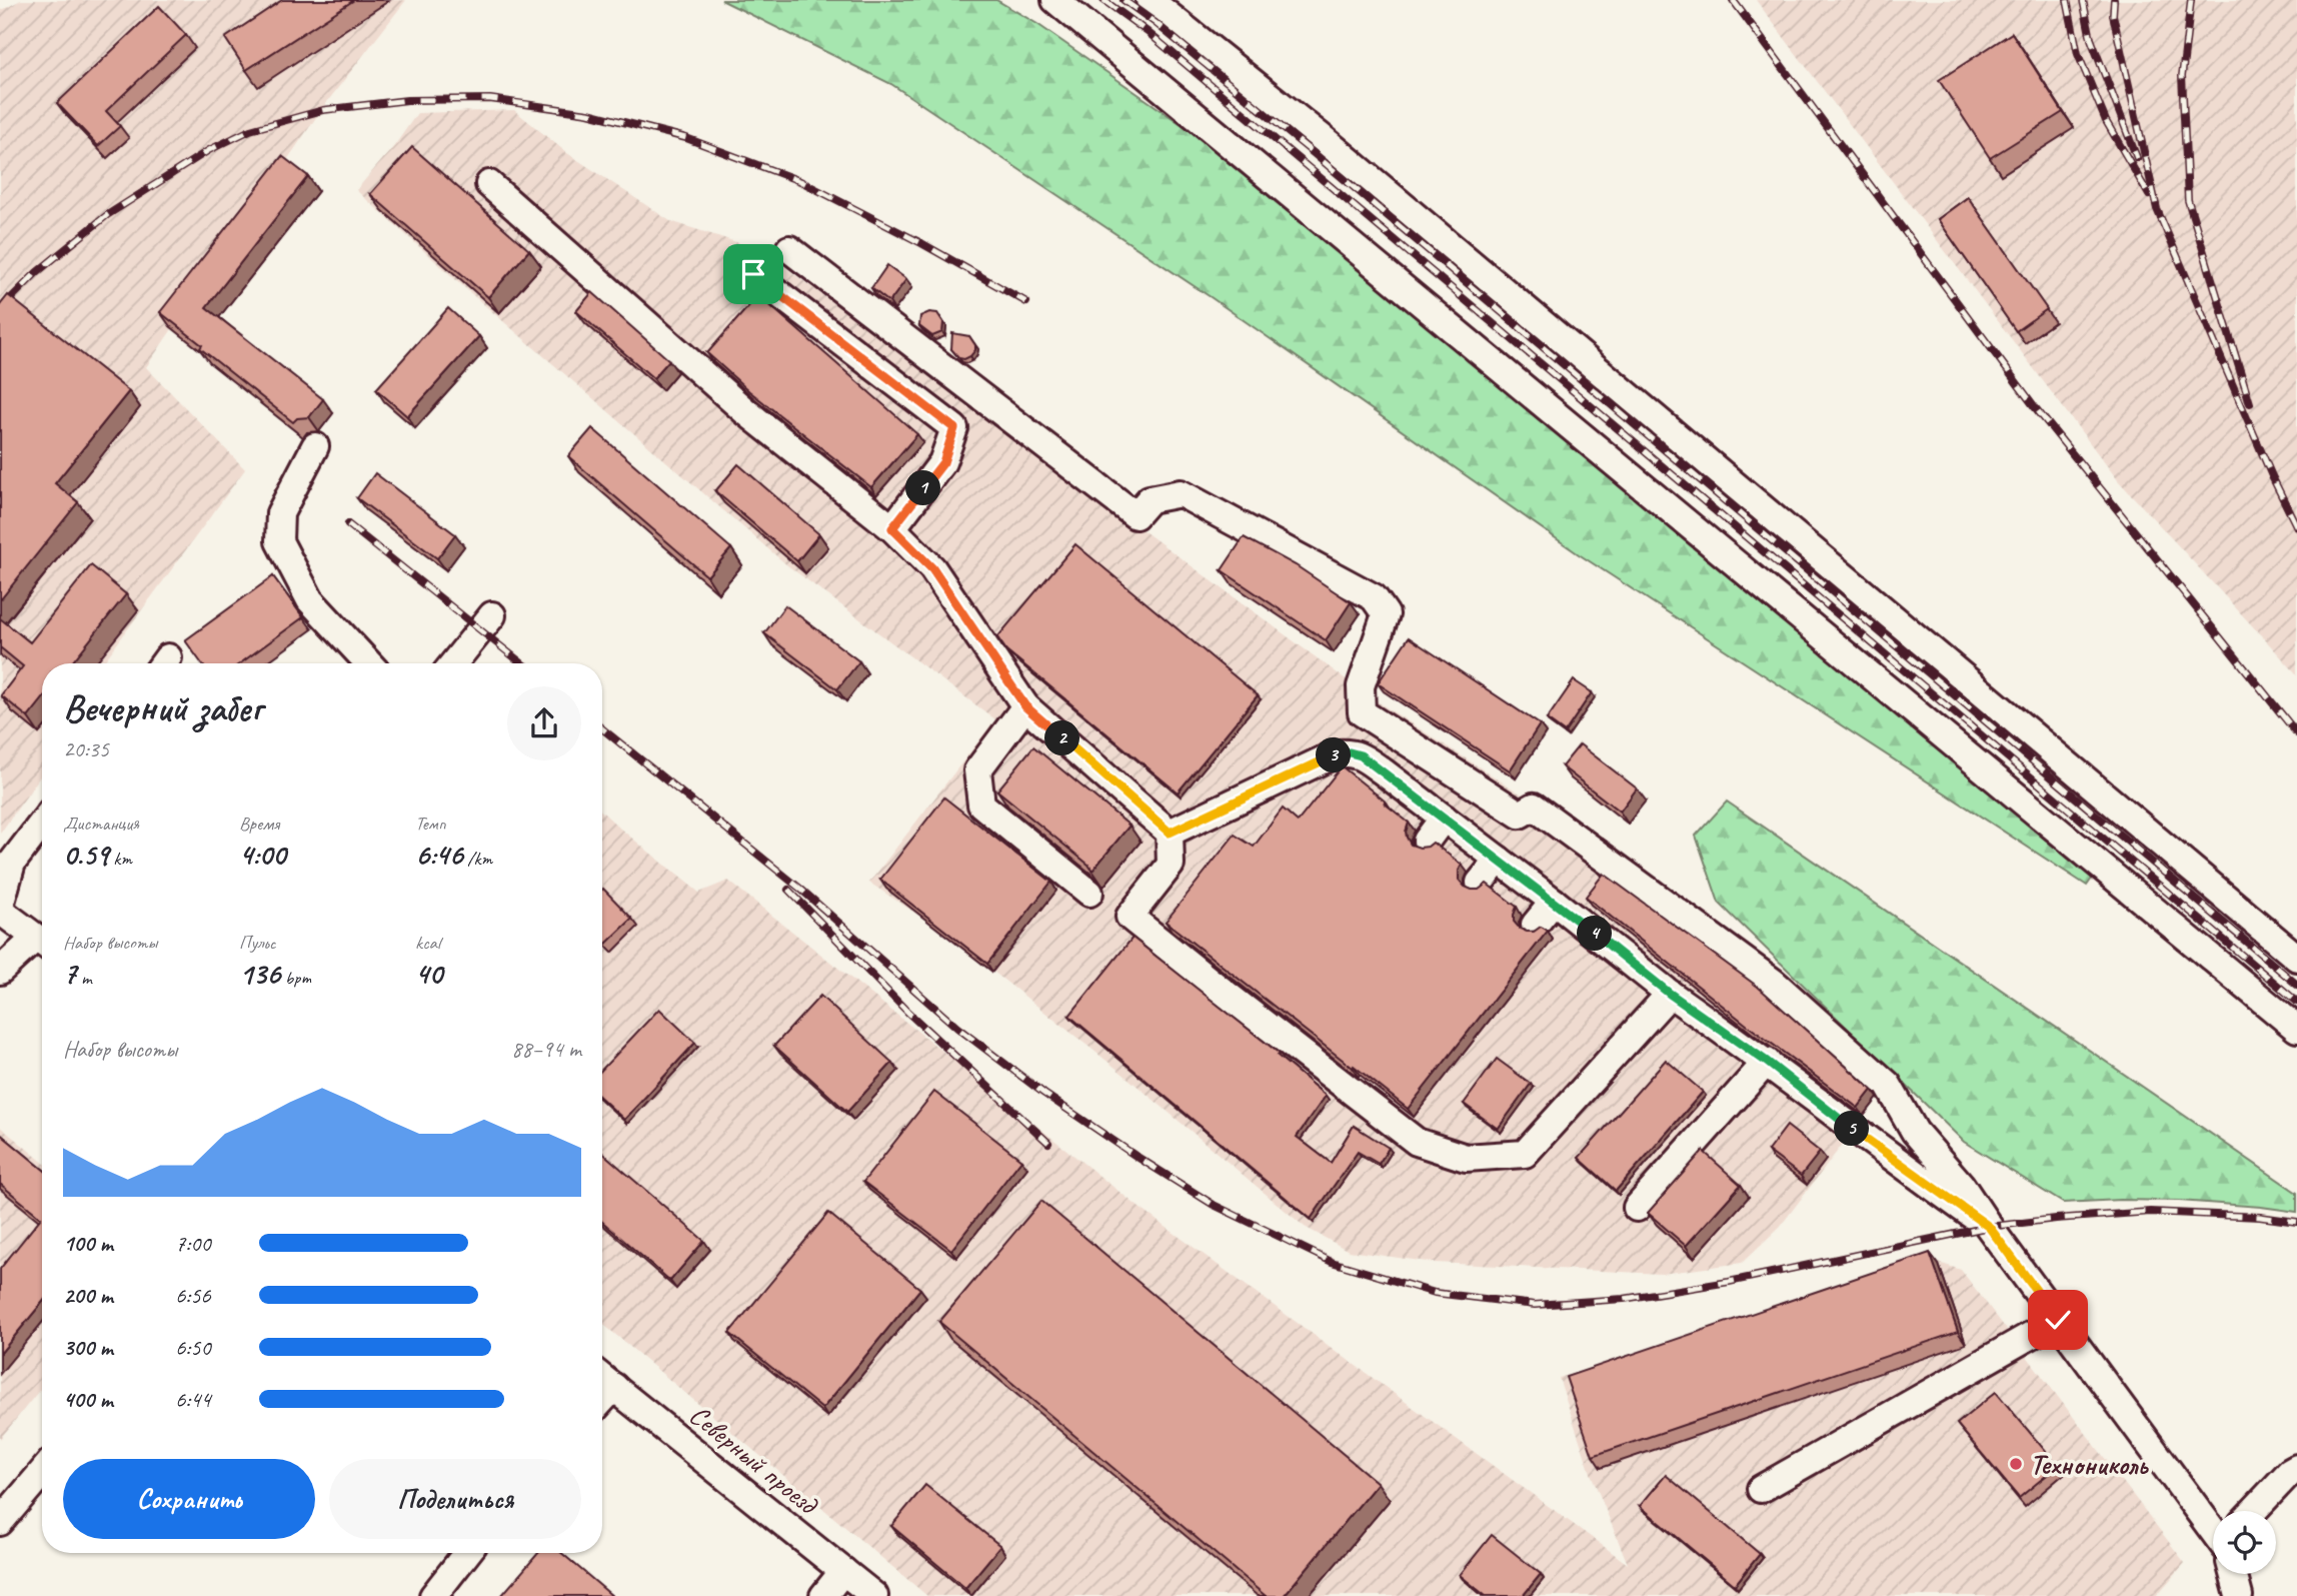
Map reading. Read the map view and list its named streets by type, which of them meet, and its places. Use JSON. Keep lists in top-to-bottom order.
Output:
{
  "streets": {
    "street": ["Северный проезд"]
  },
  "places": ["Технониколь"],
  "page": {
    "pins": [
      "1",
      "2",
      "3",
      "4",
      "5"
    ],
    "heading": ["Вечерний забег", "20:35"],
    "stats": [
      ["Дистанция", "0.59 km"],
      ["Время", "4:00"],
      ["Темп", "6:46 /km"],
      ["Набор высоты", "7 m"],
      ["Пульс", "136 bpm"],
      ["kcal", "40"]
    ],
    "chart": ["Набор высоты", "88–94 m"],
    "list": [
      {
        "name": "100 m",
        "note": "7:00"
      },
      {
        "name": "200 m",
        "note": "6:56"
      },
      {
        "name": "300 m",
        "note": "6:50"
      },
      {
        "name": "400 m",
        "note": "6:44"
      }
    ],
    "buttons": ["Сохранить", "Поделиться"]
  }
}
